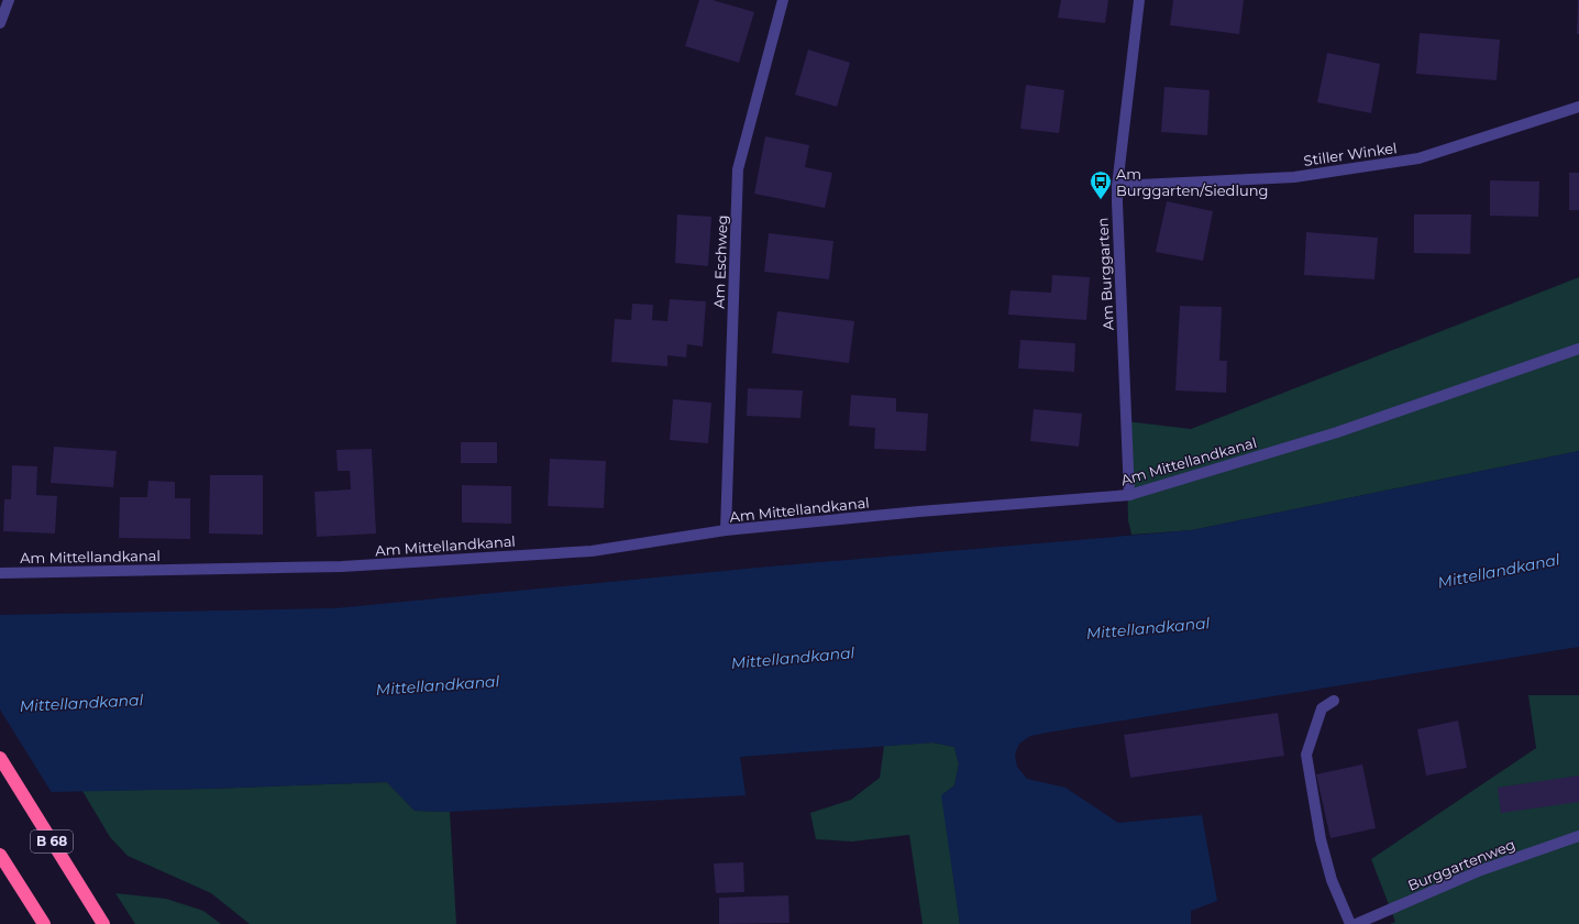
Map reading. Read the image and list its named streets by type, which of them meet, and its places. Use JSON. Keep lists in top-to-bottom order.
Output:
{
  "streets": {
    "highway": ["B 68"],
    "street": [
      "Stiller Winkel",
      "Am Eschweg",
      "Am Burggarten",
      "Am Mittellandkanal",
      "Burggartenweg"
    ]
  },
  "crossings": [
    ["Stiller Winkel", "Am Burggarten"],
    ["Am Eschweg", "Am Mittellandkanal"],
    ["Am Burggarten", "Am Mittellandkanal"]
  ],
  "water": ["Mittellandkanal"],
  "places": {
    "bus stop": ["Am Burggarten/Siedlung"]
  }
}
